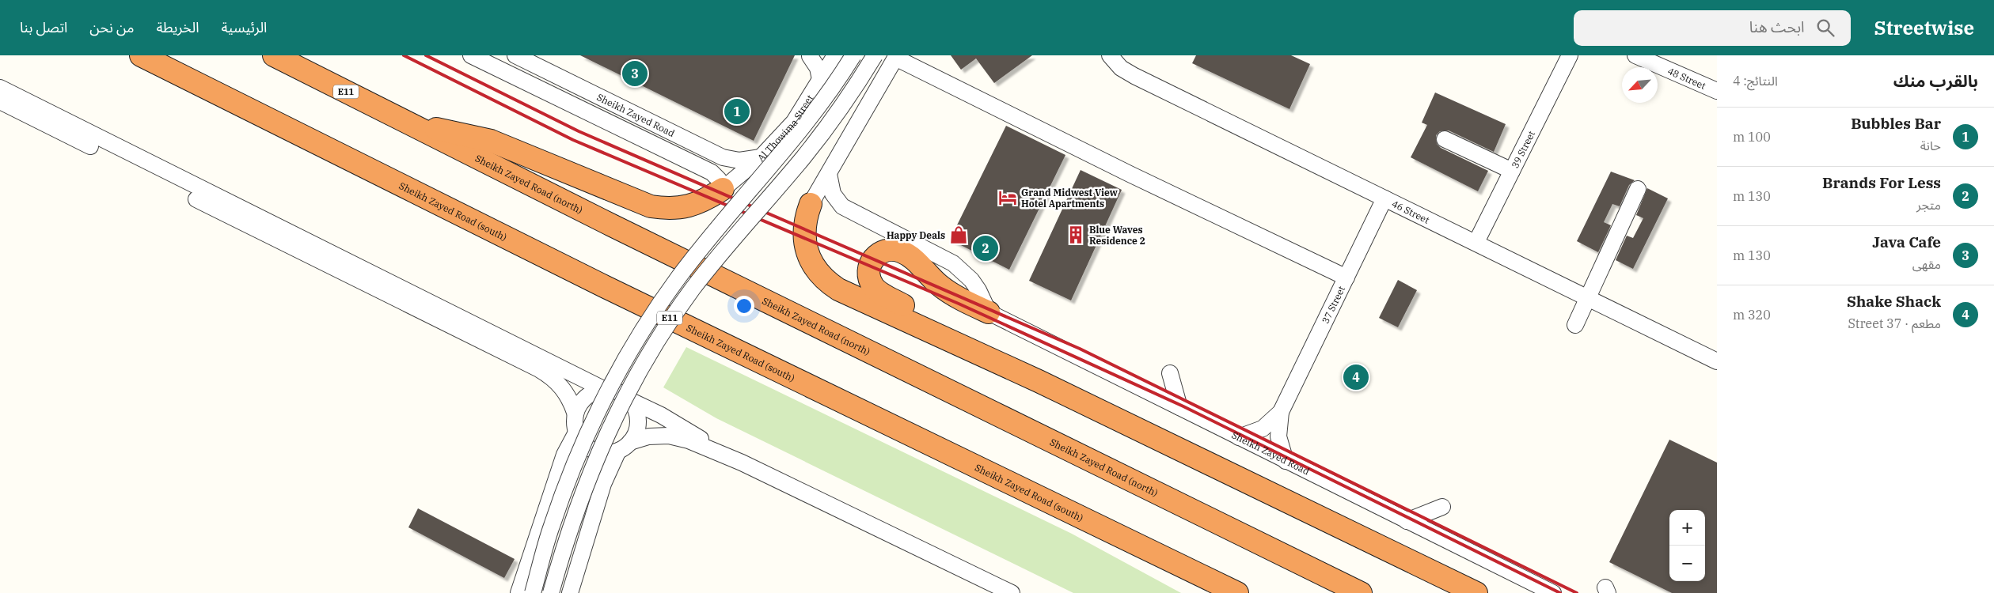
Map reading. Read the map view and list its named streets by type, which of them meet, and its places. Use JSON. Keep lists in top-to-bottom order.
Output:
{
  "streets": {
    "highway": ["E11", "Sheikh Zayed Road (north)", "Sheikh Zayed Road (south)"],
    "street": [
      "48 Street",
      "Sheikh Zayed Road",
      "Al Thowima Street",
      "39 Street",
      "46 Street",
      "37 Street"
    ]
  },
  "crossings": [
    ["Sheikh Zayed Road", "Al Thowima Street"],
    ["Sheikh Zayed Road", "37 Street"],
    ["39 Street", "46 Street"],
    ["46 Street", "37 Street"]
  ],
  "places": {
    "hotel": ["Grand Midwest View Hotel Apartments"],
    "shop": ["Happy Deals"],
    "building": ["Blue Waves Residence 2"]
  },
  "north": "bottom left",
  "page": {
    "header": "Streetwise",
    "search": "ابحث هنا",
    "nav": [
      "الرئيسية",
      "الخريطة",
      "من نحن",
      "اتصل بنا"
    ],
    "heading": ["بالقرب منك", "النتائج: 4"],
    "pins": [
      "3",
      "1",
      "2",
      "4"
    ],
    "list": [
      {
        "mark": "1",
        "name": "Bubbles Bar",
        "note": "حانة",
        "value": "100 m"
      },
      {
        "mark": "2",
        "name": "Brands For Less",
        "note": "متجر",
        "value": "130 m"
      },
      {
        "mark": "3",
        "name": "Java Cafe",
        "note": "مقهى",
        "value": "130 m"
      },
      {
        "mark": "4",
        "name": "Shake Shack",
        "note": "مطعم · 37 Street",
        "value": "320 m"
      }
    ],
    "map_buttons": ["+", "−"]
  }
}
